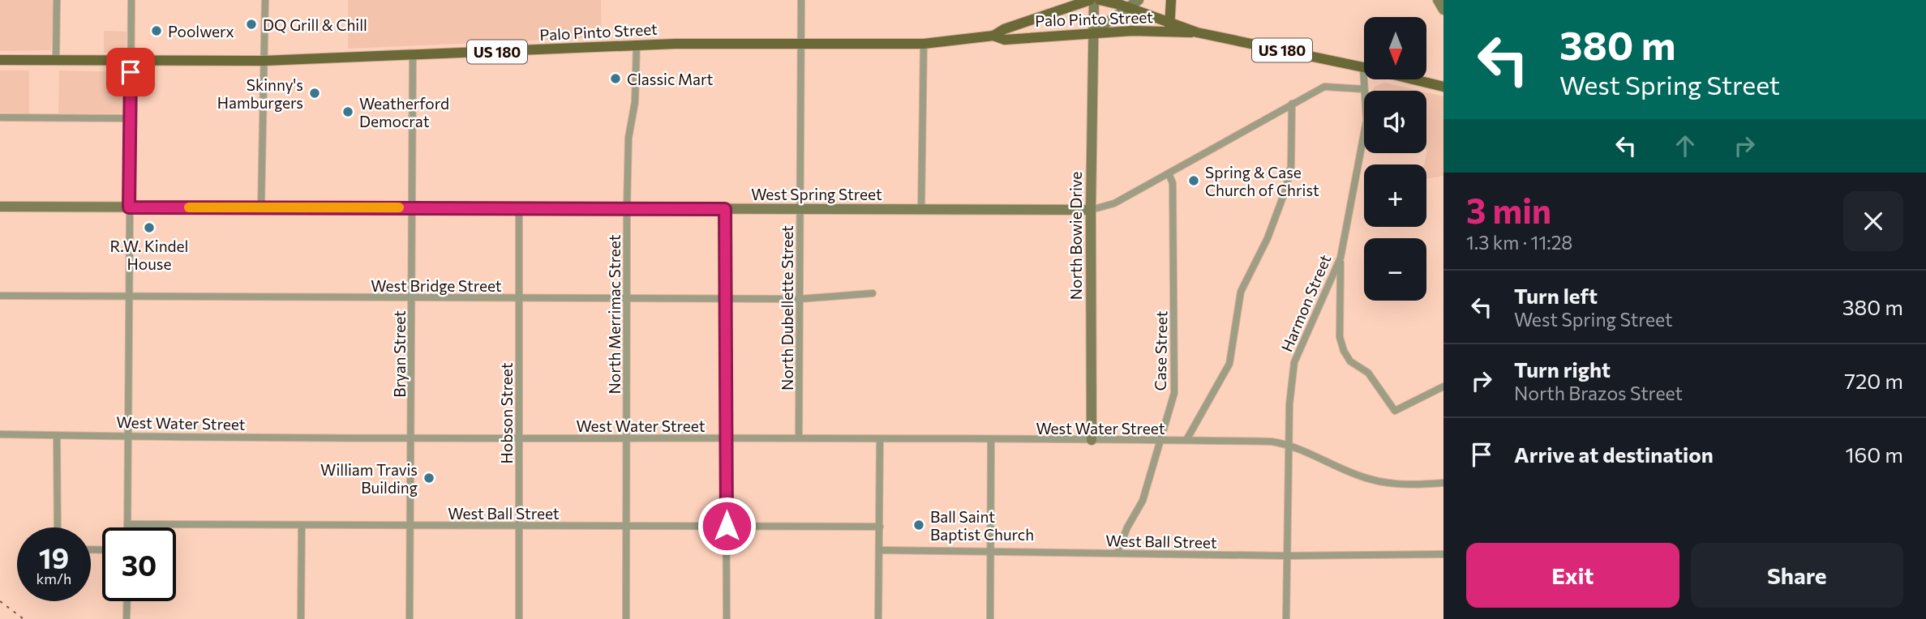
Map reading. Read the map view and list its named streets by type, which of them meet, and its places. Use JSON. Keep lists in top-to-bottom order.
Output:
{
  "streets": {
    "main road": ["Palo Pinto Street", "US 180"],
    "street": [
      "West Spring Street",
      "North Bowie Drive",
      "West Bridge Street",
      "Harmon Street",
      "North Dubellette Street",
      "North Merrimac Street",
      "Case Street",
      "Bryan Street",
      "Hobson Street",
      "West Water Street",
      "West Ball Street"
    ]
  },
  "crossings": [
    ["Palo Pinto Street", "US 180"],
    ["Palo Pinto Street", "North Bowie Drive"],
    ["Palo Pinto Street", "North Dubellette Street"],
    ["Palo Pinto Street", "North Merrimac Street"],
    ["Palo Pinto Street", "Bryan Street"],
    ["US 180", "Harmon Street"],
    ["West Spring Street", "North Bowie Drive"],
    ["West Spring Street", "Harmon Street"],
    ["West Spring Street", "North Dubellette Street"],
    ["West Spring Street", "North Merrimac Street"],
    ["West Spring Street", "Case Street"],
    ["West Spring Street", "Bryan Street"],
    ["West Spring Street", "Hobson Street"],
    ["North Bowie Drive", "West Water Street"],
    ["West Bridge Street", "North Dubellette Street"],
    ["West Bridge Street", "North Merrimac Street"],
    ["West Bridge Street", "Bryan Street"],
    ["West Bridge Street", "Hobson Street"],
    ["Harmon Street", "West Water Street"],
    ["Harmon Street", "West Ball Street"],
    ["North Dubellette Street", "West Water Street"],
    ["North Merrimac Street", "West Water Street"],
    ["North Merrimac Street", "West Ball Street"],
    ["Case Street", "West Water Street"],
    ["Case Street", "West Ball Street"],
    ["Bryan Street", "West Water Street"],
    ["Bryan Street", "West Ball Street"],
    ["Hobson Street", "West Water Street"],
    ["Hobson Street", "West Ball Street"]
  ],
  "places": [
    "DQ Grill & Chill",
    "Poolwerx",
    "Classic Mart",
    "Skinny's Hamburgers",
    "Weatherford Democrat",
    "Spring & Case Church of Christ",
    "R.W. Kindel House",
    "William Travis Building",
    "Ball Saint Baptist Church"
  ],
  "north": "bottom",
  "page": {
    "turn": ["380 m", "West Spring Street"],
    "map_buttons": ["+", "−"],
    "heading": ["3 min", "1.3 km · 11:28"],
    "list": [
      {
        "name": "Turn left",
        "note": "West Spring Street",
        "value": "380 m"
      },
      {
        "name": "Turn right",
        "note": "North Brazos Street",
        "value": "720 m"
      },
      {
        "name": "Arrive at destination",
        "value": "160 m"
      }
    ],
    "speed": "19 km/h",
    "limit": "30",
    "buttons": ["Exit", "Share"]
  }
}
